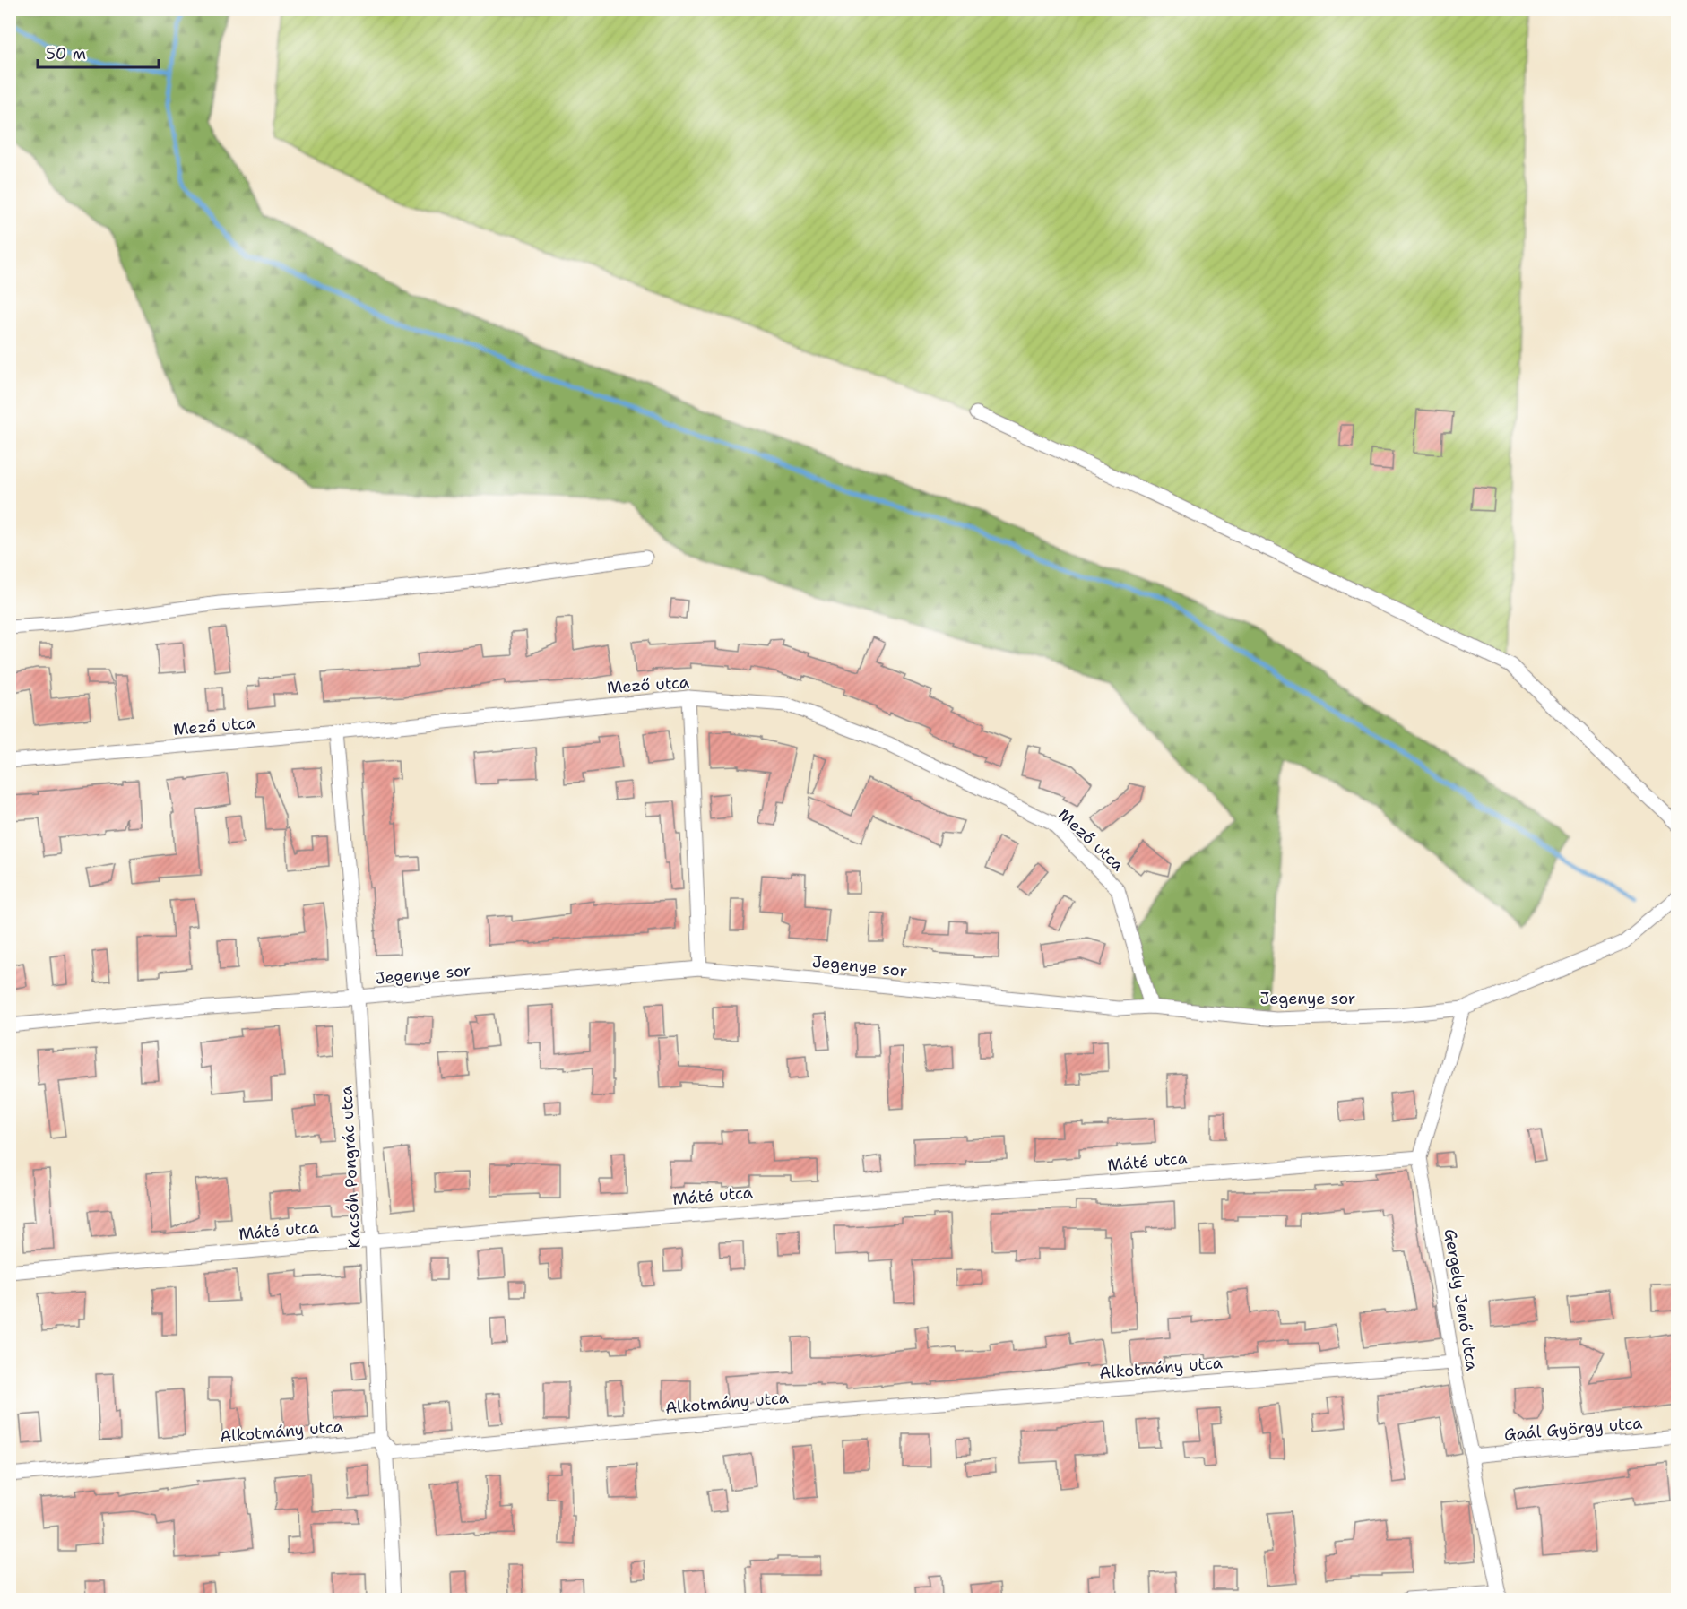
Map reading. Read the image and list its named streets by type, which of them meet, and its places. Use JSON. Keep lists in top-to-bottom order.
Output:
{
  "streets": {
    "street": [
      "Mező utca",
      "Jegenye sor",
      "Máté utca",
      "Kacsóh Pongrác utca",
      "Gergely Jenő utca",
      "Alkotmány utca",
      "Gaál György utca"
    ]
  },
  "crossings": [
    ["Mező utca", "Jegenye sor"],
    ["Mező utca", "Kacsóh Pongrác utca"],
    ["Jegenye sor", "Kacsóh Pongrác utca"],
    ["Jegenye sor", "Gergely Jenő utca"],
    ["Máté utca", "Kacsóh Pongrác utca"],
    ["Máté utca", "Gergely Jenő utca"],
    ["Kacsóh Pongrác utca", "Alkotmány utca"],
    ["Gergely Jenő utca", "Alkotmány utca"],
    ["Gergely Jenő utca", "Gaál György utca"]
  ],
  "scale_bar": "50 m"
}
